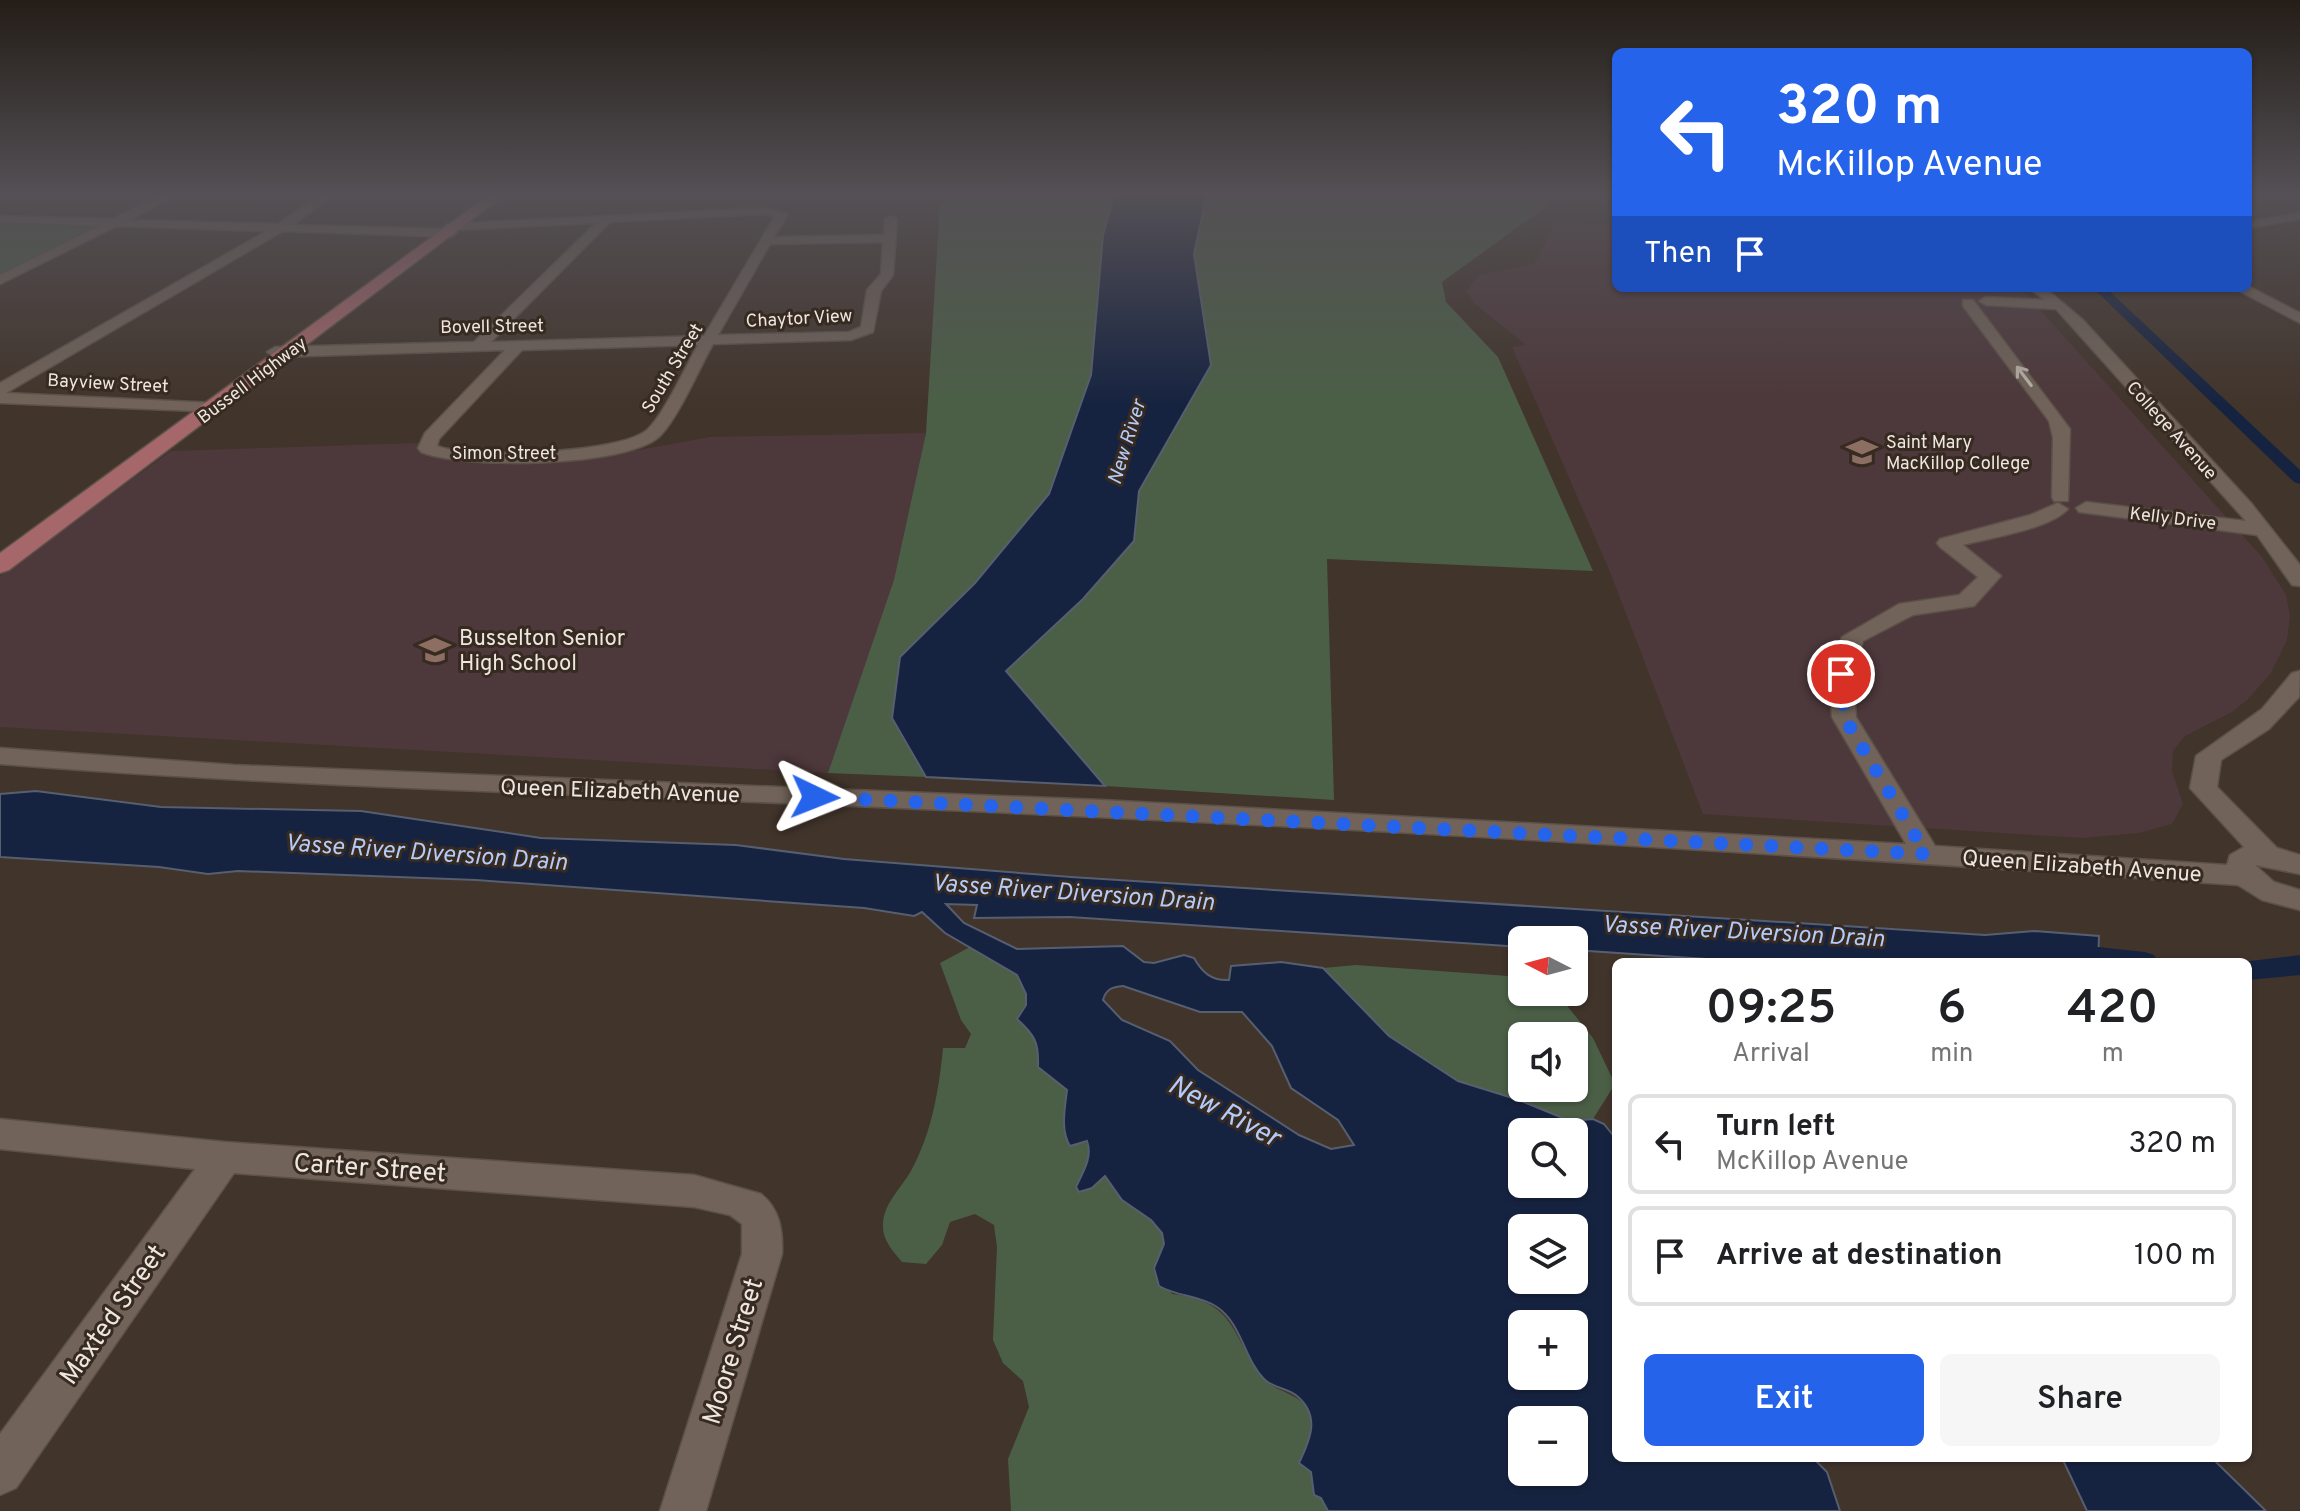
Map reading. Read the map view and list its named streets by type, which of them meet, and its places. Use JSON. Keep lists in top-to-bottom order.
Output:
{
  "streets": {
    "main road": ["Bussell Highway"],
    "street": [
      "Chaytor View",
      "Bovell Street",
      "South Street",
      "Bayview Street",
      "College Avenue",
      "Simon Street",
      "Kelly Drive",
      "Queen Elizabeth Avenue",
      "Carter Street",
      "Maxted Street",
      "Moore Street"
    ]
  },
  "crossings": [
    ["Chaytor View", "Bovell Street"],
    ["Chaytor View", "South Street"],
    ["Bovell Street", "South Street"],
    ["Bovell Street", "Bussell Highway"],
    ["Bovell Street", "Simon Street"],
    ["South Street", "Simon Street"],
    ["Bussell Highway", "Bayview Street"],
    ["College Avenue", "Kelly Drive"],
    ["Carter Street", "Maxted Street"],
    ["Carter Street", "Moore Street"]
  ],
  "water": ["New River", "Vasse River Diversion Drain"],
  "places": {
    "school or university": ["Saint Mary MacKillop College", "Busselton Senior High School"]
  },
  "north": "left",
  "page": {
    "turn": ["320 m", "McKillop Avenue"],
    "then": "Then",
    "map_buttons": ["+", "−"],
    "eta": [
      "09:25",
      "Arrival",
      "6",
      "min",
      "420",
      "m"
    ],
    "list": [
      {
        "name": "Turn left",
        "note": "McKillop Avenue",
        "value": "320 m"
      },
      {
        "name": "Arrive at destination",
        "value": "100 m"
      }
    ],
    "buttons": ["Exit", "Share"]
  }
}
